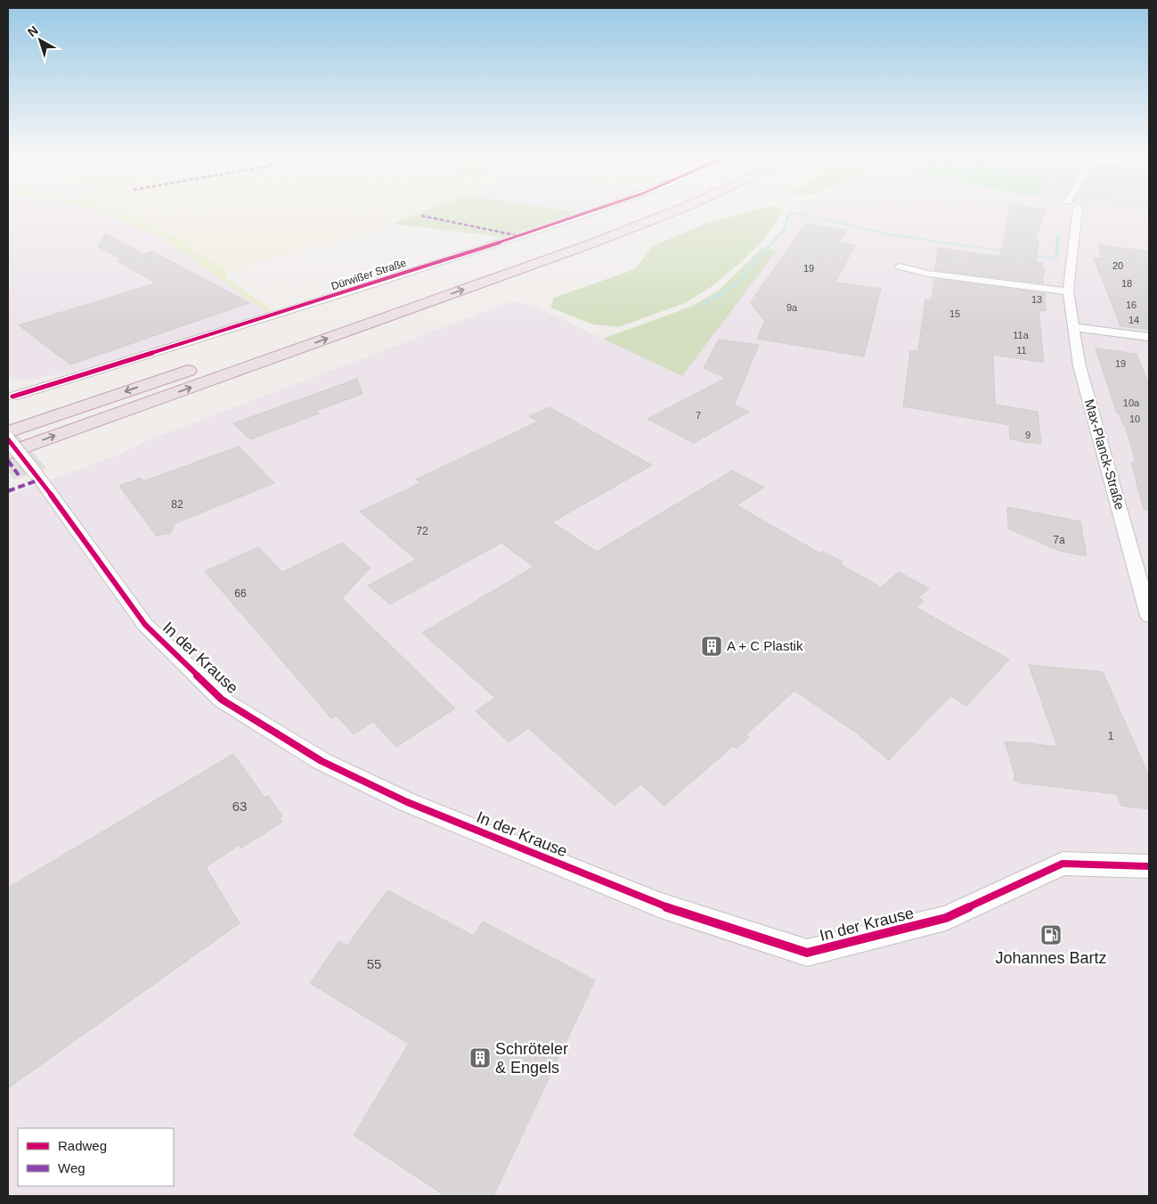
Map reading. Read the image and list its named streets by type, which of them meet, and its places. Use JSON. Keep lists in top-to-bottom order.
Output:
{
  "streets": {
    "street": ["Dürwißer Straße", "Max-Planck-Straße", "In der Krause"]
  },
  "places": {
    "building": ["A + C Plastik", "Schröteler & Engels"],
    "fuel station": ["Johannes Bartz"]
  },
  "house_numbers": [
    "20",
    "19",
    "18",
    "13",
    "16",
    "9a",
    "15",
    "14",
    "11a",
    "11",
    "19",
    "10a",
    "7",
    "10",
    "9",
    "82",
    "72",
    "7a",
    "66",
    "1",
    "63",
    "55"
  ],
  "legend": ["Radweg", "Weg"],
  "north": "top left"
}
